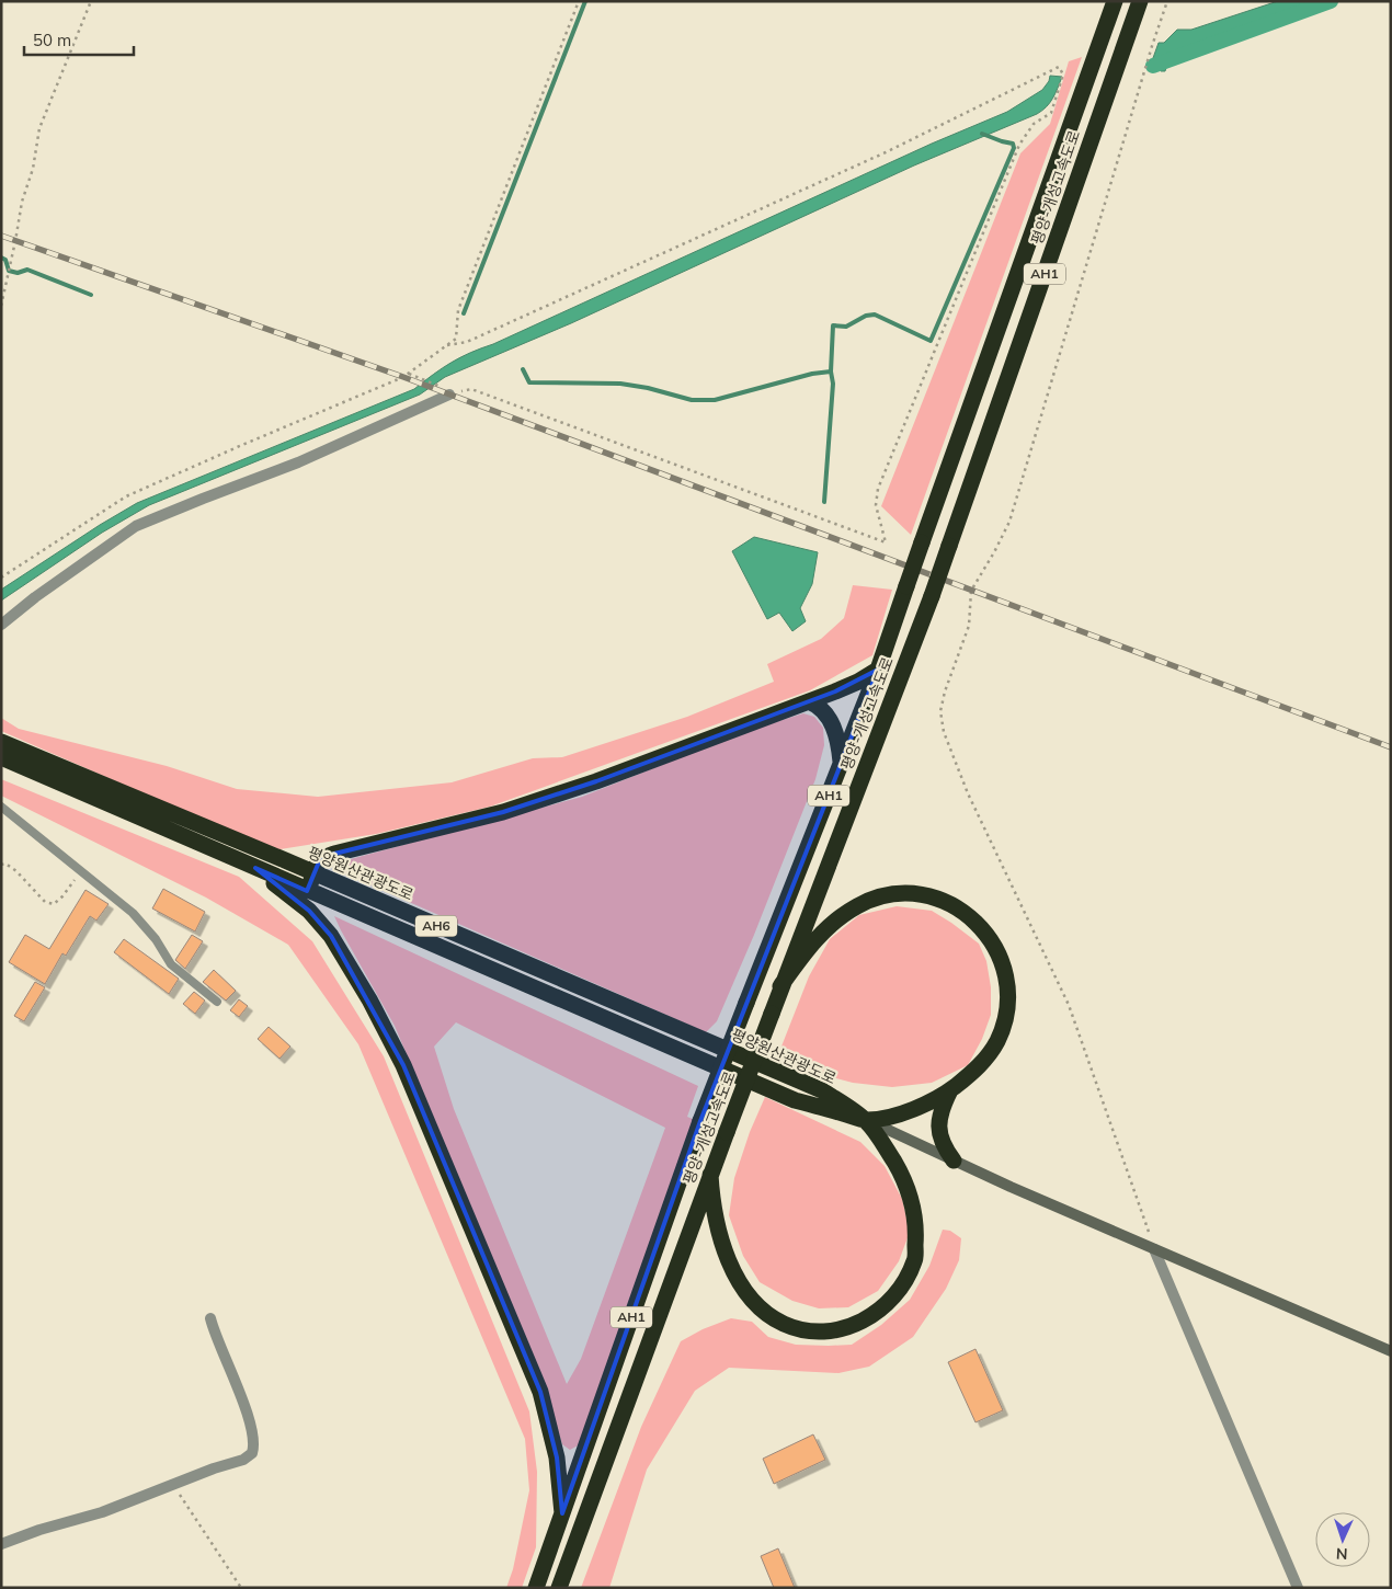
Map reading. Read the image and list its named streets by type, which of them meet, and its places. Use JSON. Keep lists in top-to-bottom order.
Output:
{
  "streets": {
    "highway": [
      "평양-개성고속도로",
      "AH1",
      "평양원산관광도로",
      "AH6"
    ]
  },
  "scale_bar": "50 m",
  "north": "bottom"
}
